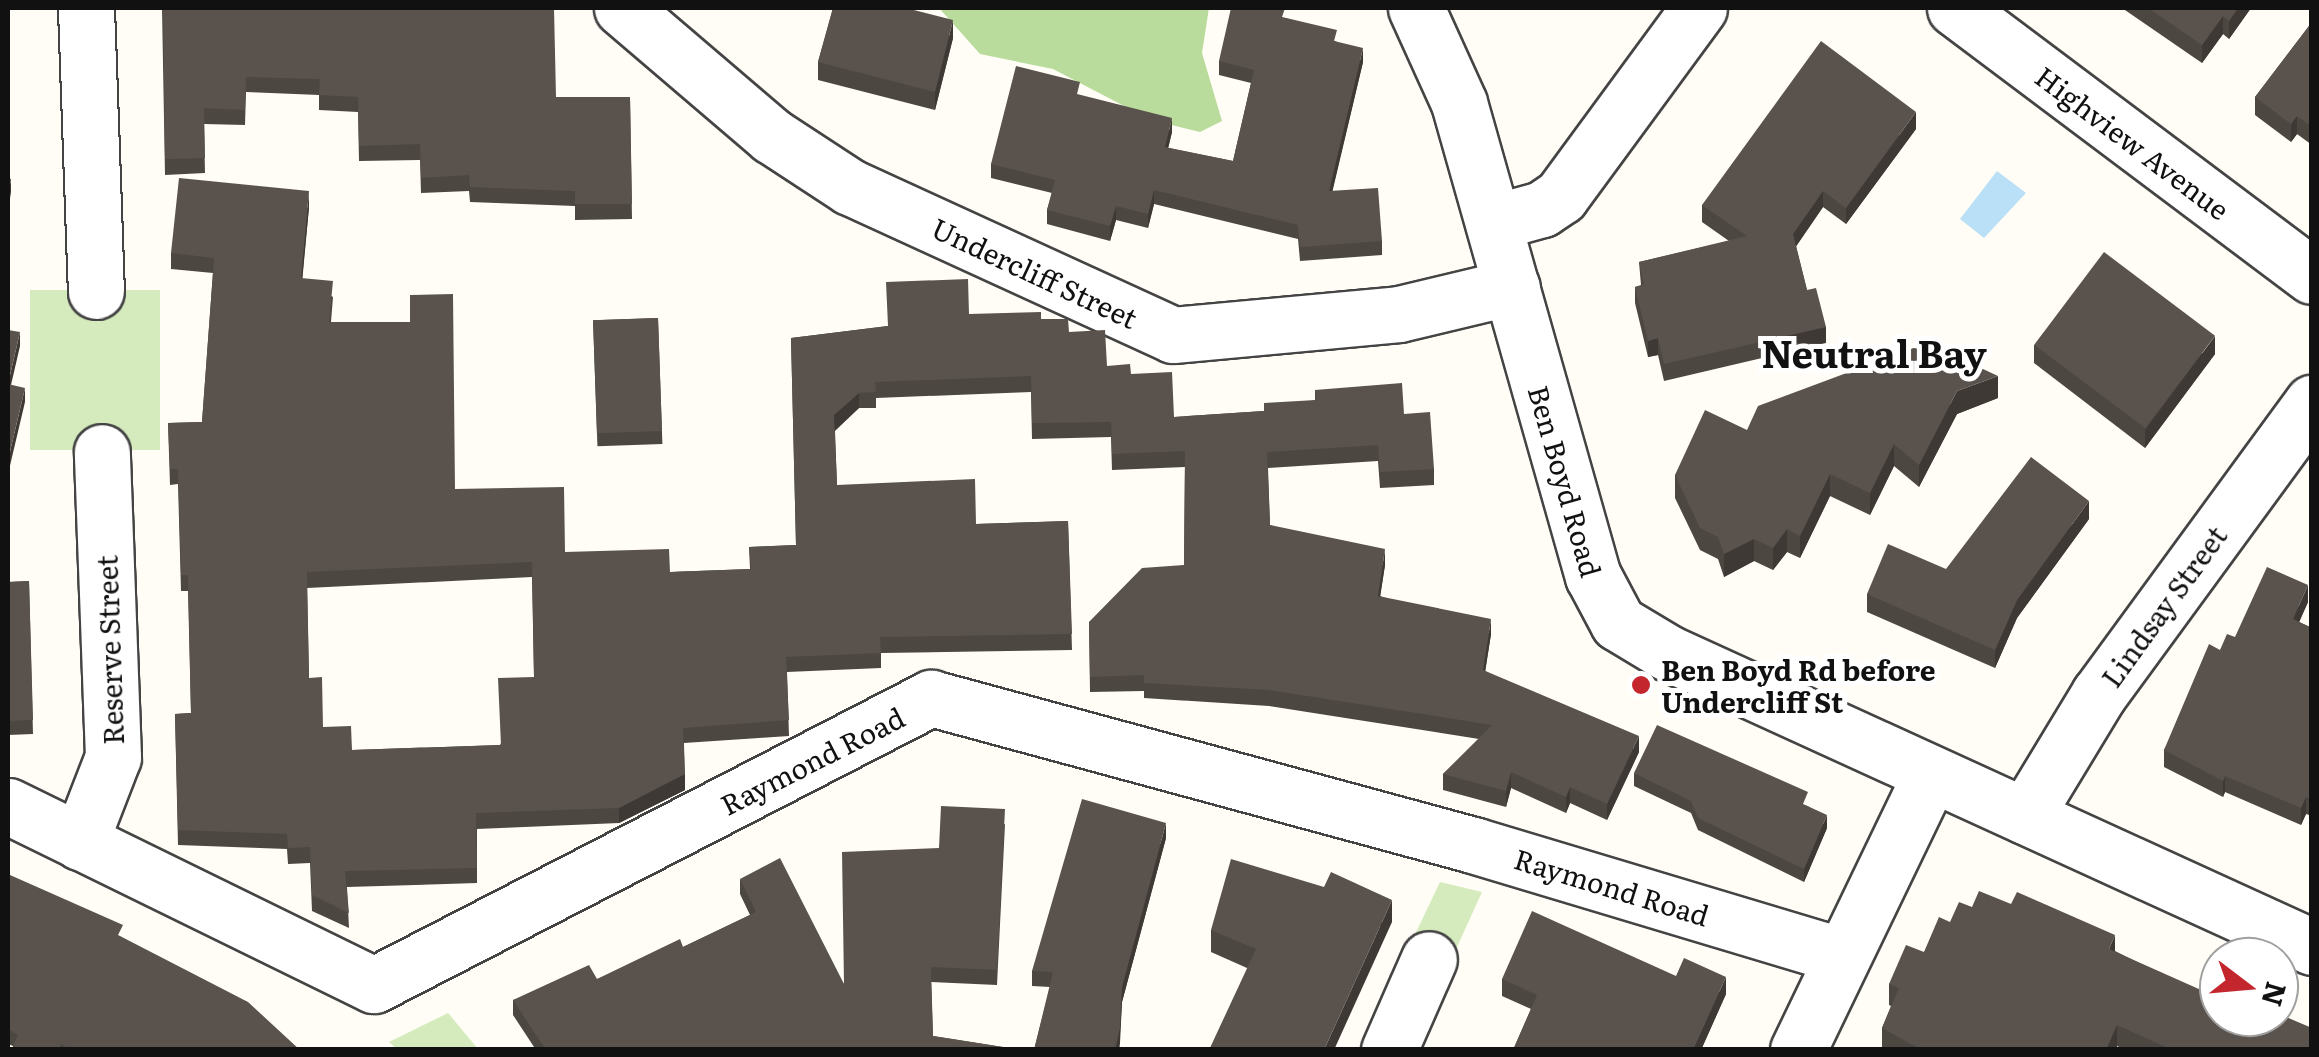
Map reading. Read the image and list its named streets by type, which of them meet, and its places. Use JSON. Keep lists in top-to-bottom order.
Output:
{
  "streets": {
    "street": [
      "Highview Avenue",
      "Undercliff Street",
      "Ben Boyd Road",
      "Lindsay Street",
      "Reserve Street",
      "Raymond Road"
    ]
  },
  "crossings": [
    ["Undercliff Street", "Ben Boyd Road"],
    ["Ben Boyd Road", "Lindsay Street"],
    ["Reserve Street", "Raymond Road"]
  ],
  "districts": ["Neutral Bay"],
  "places": ["Ben Boyd Rd before Undercliff St"],
  "north": "right"
}
